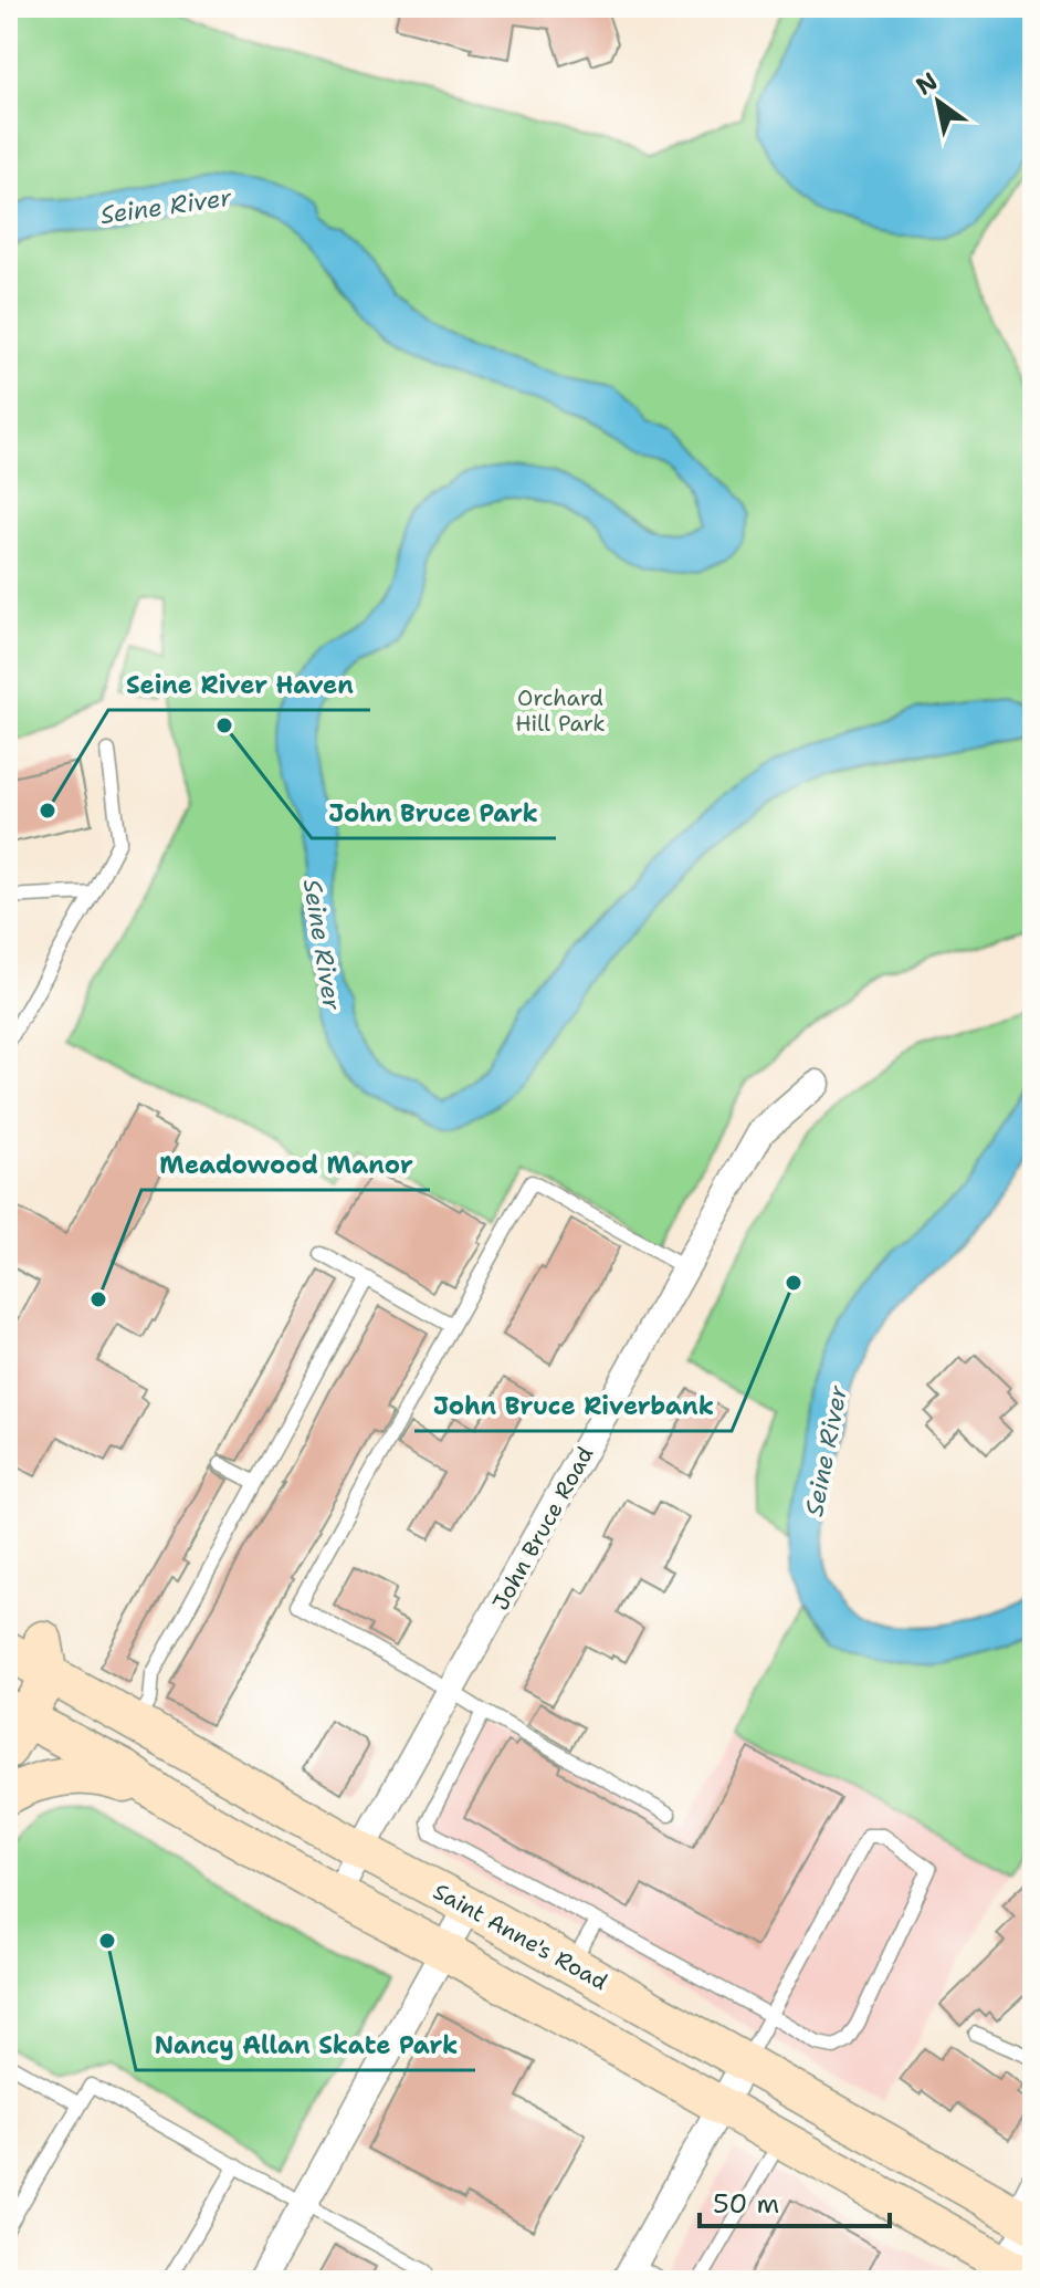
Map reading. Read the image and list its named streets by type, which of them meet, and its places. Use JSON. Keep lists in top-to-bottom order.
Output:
{
  "streets": {
    "main road": ["Saint Anne's Road"],
    "street": ["John Bruce Road"]
  },
  "crossings": [
    ["John Bruce Road", "Saint Anne's Road"]
  ],
  "water": ["Seine River"],
  "parks": ["Orchard Hill Park"],
  "places": [
    "John Bruce Park",
    "Seine River Haven",
    "John Bruce Riverbank",
    "Meadowood Manor",
    "Nancy Allan Skate Park"
  ],
  "scale_bar": "50 m",
  "north": "top left"
}
